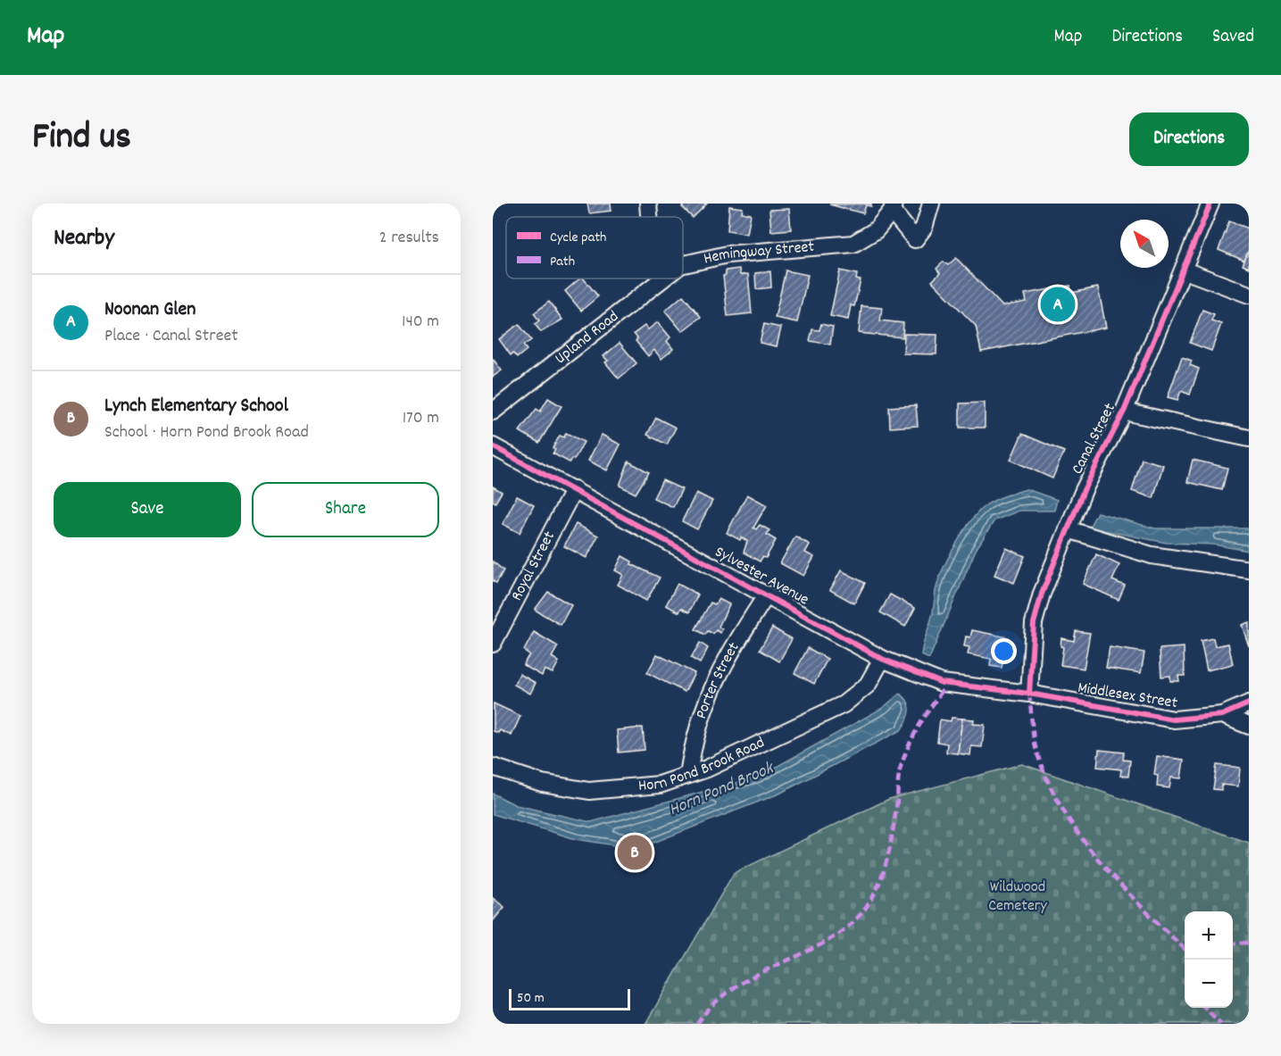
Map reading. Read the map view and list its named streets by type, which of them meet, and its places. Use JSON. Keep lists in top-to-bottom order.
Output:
{
  "streets": {
    "street": [
      "Hemingway Street",
      "Upland Road",
      "Canal Street",
      "Royal Street",
      "Sylvester Avenue",
      "Porter Street",
      "Middlesex Street",
      "Horn Pond Brook Road"
    ]
  },
  "crossings": [
    ["Canal Street", "Sylvester Avenue"],
    ["Canal Street", "Middlesex Street"],
    ["Royal Street", "Sylvester Avenue"],
    ["Sylvester Avenue", "Porter Street"],
    ["Sylvester Avenue", "Middlesex Street"],
    ["Sylvester Avenue", "Horn Pond Brook Road"],
    ["Porter Street", "Horn Pond Brook Road"]
  ],
  "water": ["Horn Pond Brook"],
  "parks": ["Wildwood Cemetery"],
  "legend": ["Cycle path", "Path"],
  "scale_bar": "50 m",
  "north": "top left",
  "page": {
    "header": "Map",
    "nav": ["Map", "Directions", "Saved"],
    "title": "Find us",
    "buttons": [
      "Directions",
      ["Save", "Share"]
    ],
    "heading": ["Nearby", "2 results"],
    "list": [
      {
        "mark": "A",
        "name": "Noonan Glen",
        "note": "Place · Canal Street",
        "value": "140 m"
      },
      {
        "mark": "B",
        "name": "Lynch Elementary School",
        "note": "School · Horn Pond Brook Road",
        "value": "170 m"
      }
    ],
    "pins": ["A", "B"],
    "map_buttons": ["+", "−"],
    "scale": "50 m"
  }
}
